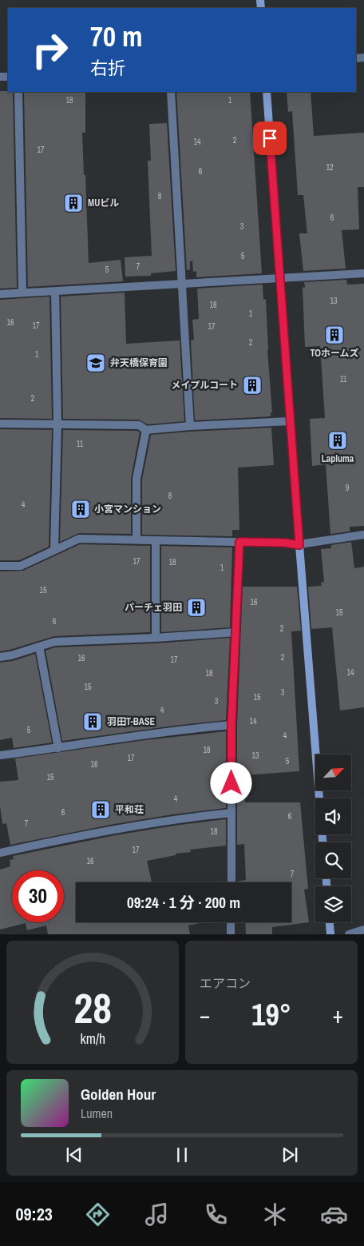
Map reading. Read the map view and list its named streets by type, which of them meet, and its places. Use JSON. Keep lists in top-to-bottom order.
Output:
{
  "places": {
    "building": [
      "MUビル",
      "TOホームズ",
      "メイプルコート",
      "Lapluma",
      "小宮マンション",
      "パーチェ羽田",
      "羽田T-BASE",
      "平和荘"
    ],
    "school or university": ["弁天橋保育園"]
  },
  "house_numbers": [
    "18",
    "1",
    "2",
    "14",
    "17",
    "12",
    "6",
    "8",
    "6",
    "3",
    "5",
    "7",
    "5",
    "13",
    "18",
    "1",
    "16",
    "17",
    "17",
    "2",
    "1",
    "11",
    "2",
    "11",
    "9",
    "8",
    "4",
    "17",
    "18",
    "1",
    "15",
    "16",
    "15",
    "6",
    "2",
    "2",
    "16",
    "17",
    "14",
    "18",
    "15",
    "3",
    "15",
    "3",
    "4",
    "14",
    "5",
    "4",
    "18",
    "13",
    "17",
    "5",
    "16",
    "15",
    "4",
    "6",
    "6",
    "7",
    "18",
    "17",
    "16",
    "7"
  ],
  "north": "top right",
  "page": {
    "turn": ["70 m", "右折"],
    "limit": "30",
    "trip": "09:24 · 1 分 · 200 m",
    "tile": "エアコン",
    "heat": ["−", "19°", "+"],
    "song": ["Golden Hour", "Lumen"],
    "tabs": "09:23",
    "gauge": ["28", "km/h"]
  }
}
